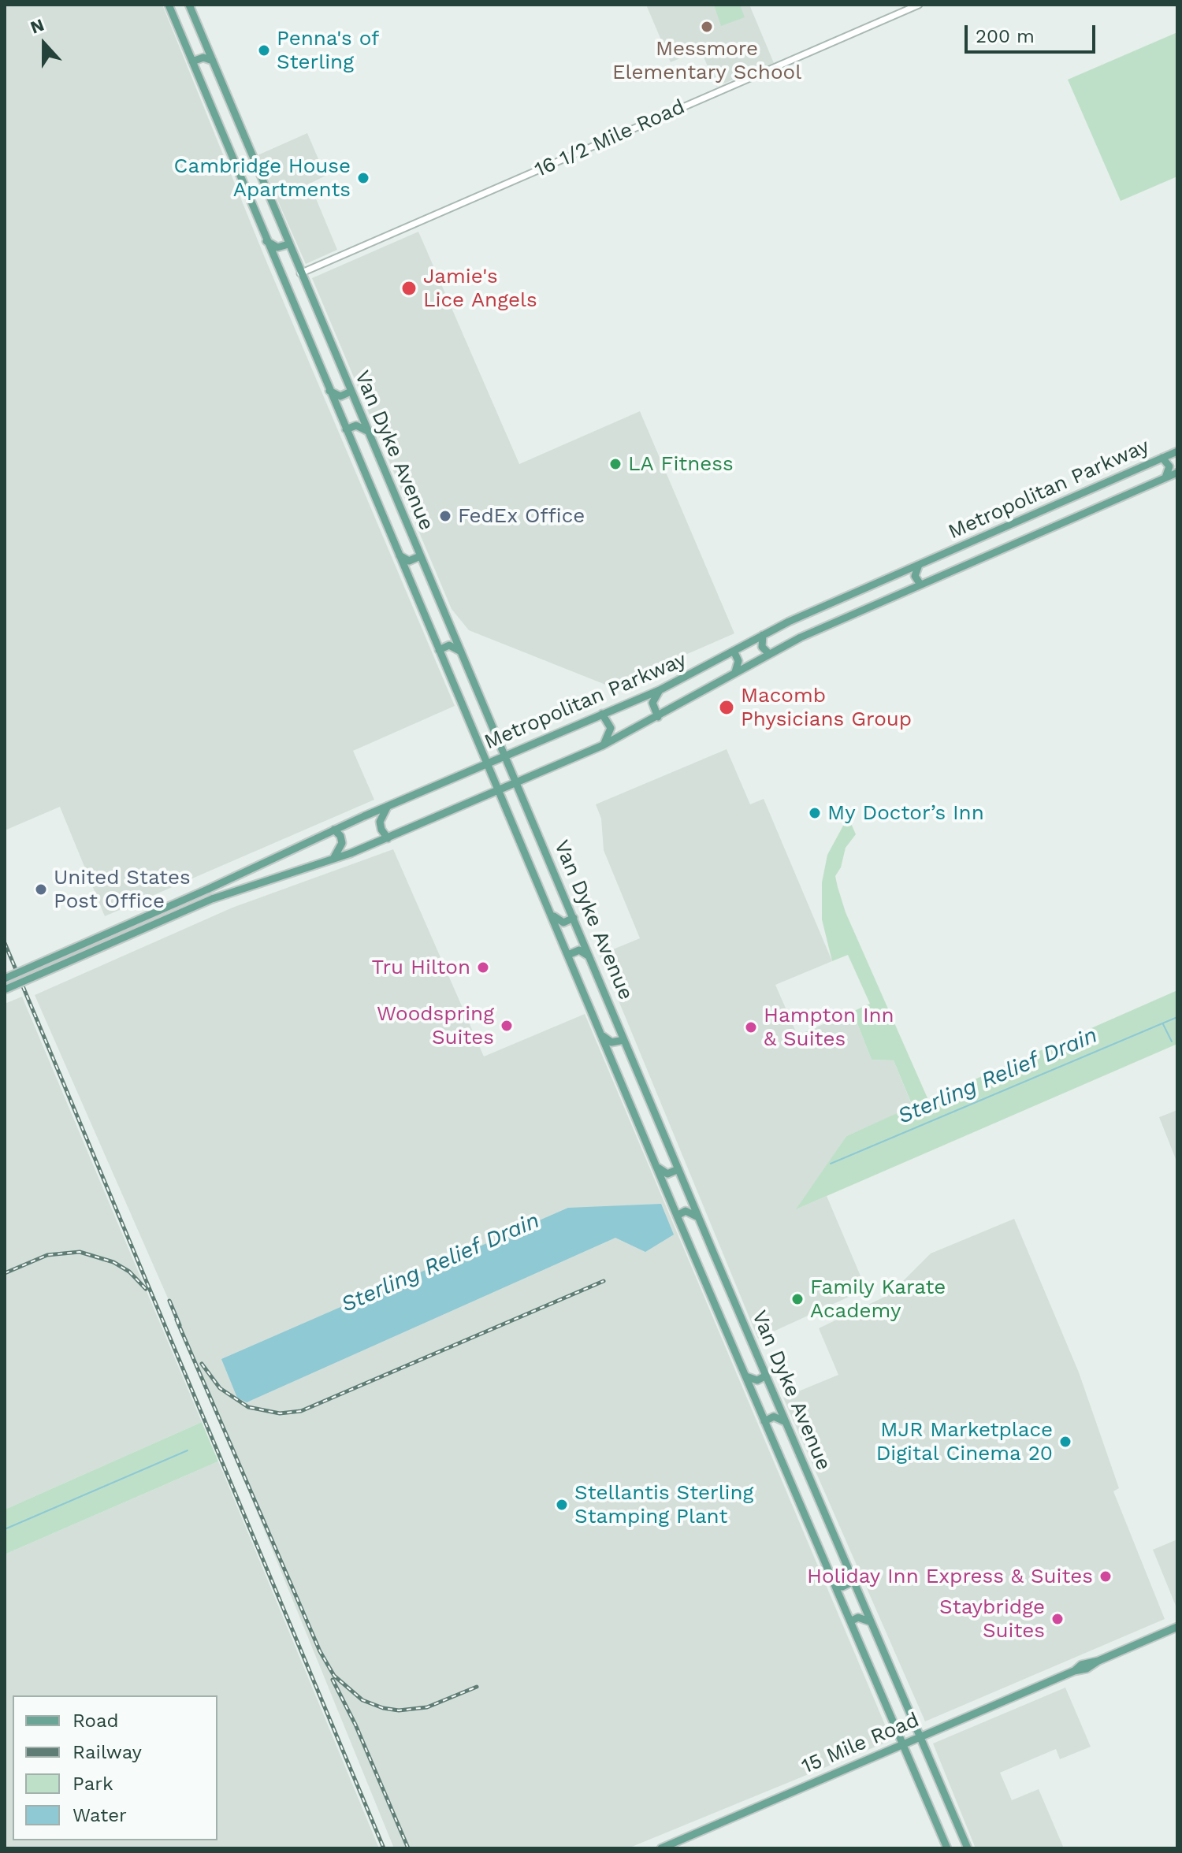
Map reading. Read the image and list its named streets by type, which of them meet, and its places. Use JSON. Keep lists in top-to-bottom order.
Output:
{
  "streets": {
    "main road": ["Van Dyke Avenue", "Metropolitan Parkway", "15 Mile Road"],
    "street": ["16 1/2 Mile Road"]
  },
  "crossings": [
    ["16 1/2 Mile Road", "Van Dyke Avenue"],
    ["Van Dyke Avenue", "Metropolitan Parkway"],
    ["Van Dyke Avenue", "15 Mile Road"]
  ],
  "water": ["Sterling Relief Drain"],
  "places": [
    "Messmore Elementary School",
    "Penna's of Sterling",
    "Cambridge House Apartments",
    "Jamie's Lice Angels",
    "LA Fitness",
    "FedEx Office",
    "Macomb Physicians Group",
    "My Doctor’s Inn",
    "United States Post Office",
    "Tru Hilton",
    "Woodspring Suites",
    "Hampton Inn & Suites",
    "Family Karate Academy",
    "MJR Marketplace Digital Cinema 20",
    "Stellantis Sterling Stamping Plant",
    "Holiday Inn Express & Suites",
    "Staybridge Suites"
  ],
  "legend": [
    "Road",
    "Railway",
    "Park",
    "Water"
  ],
  "scale_bar": "200 m",
  "north": "top"
}
